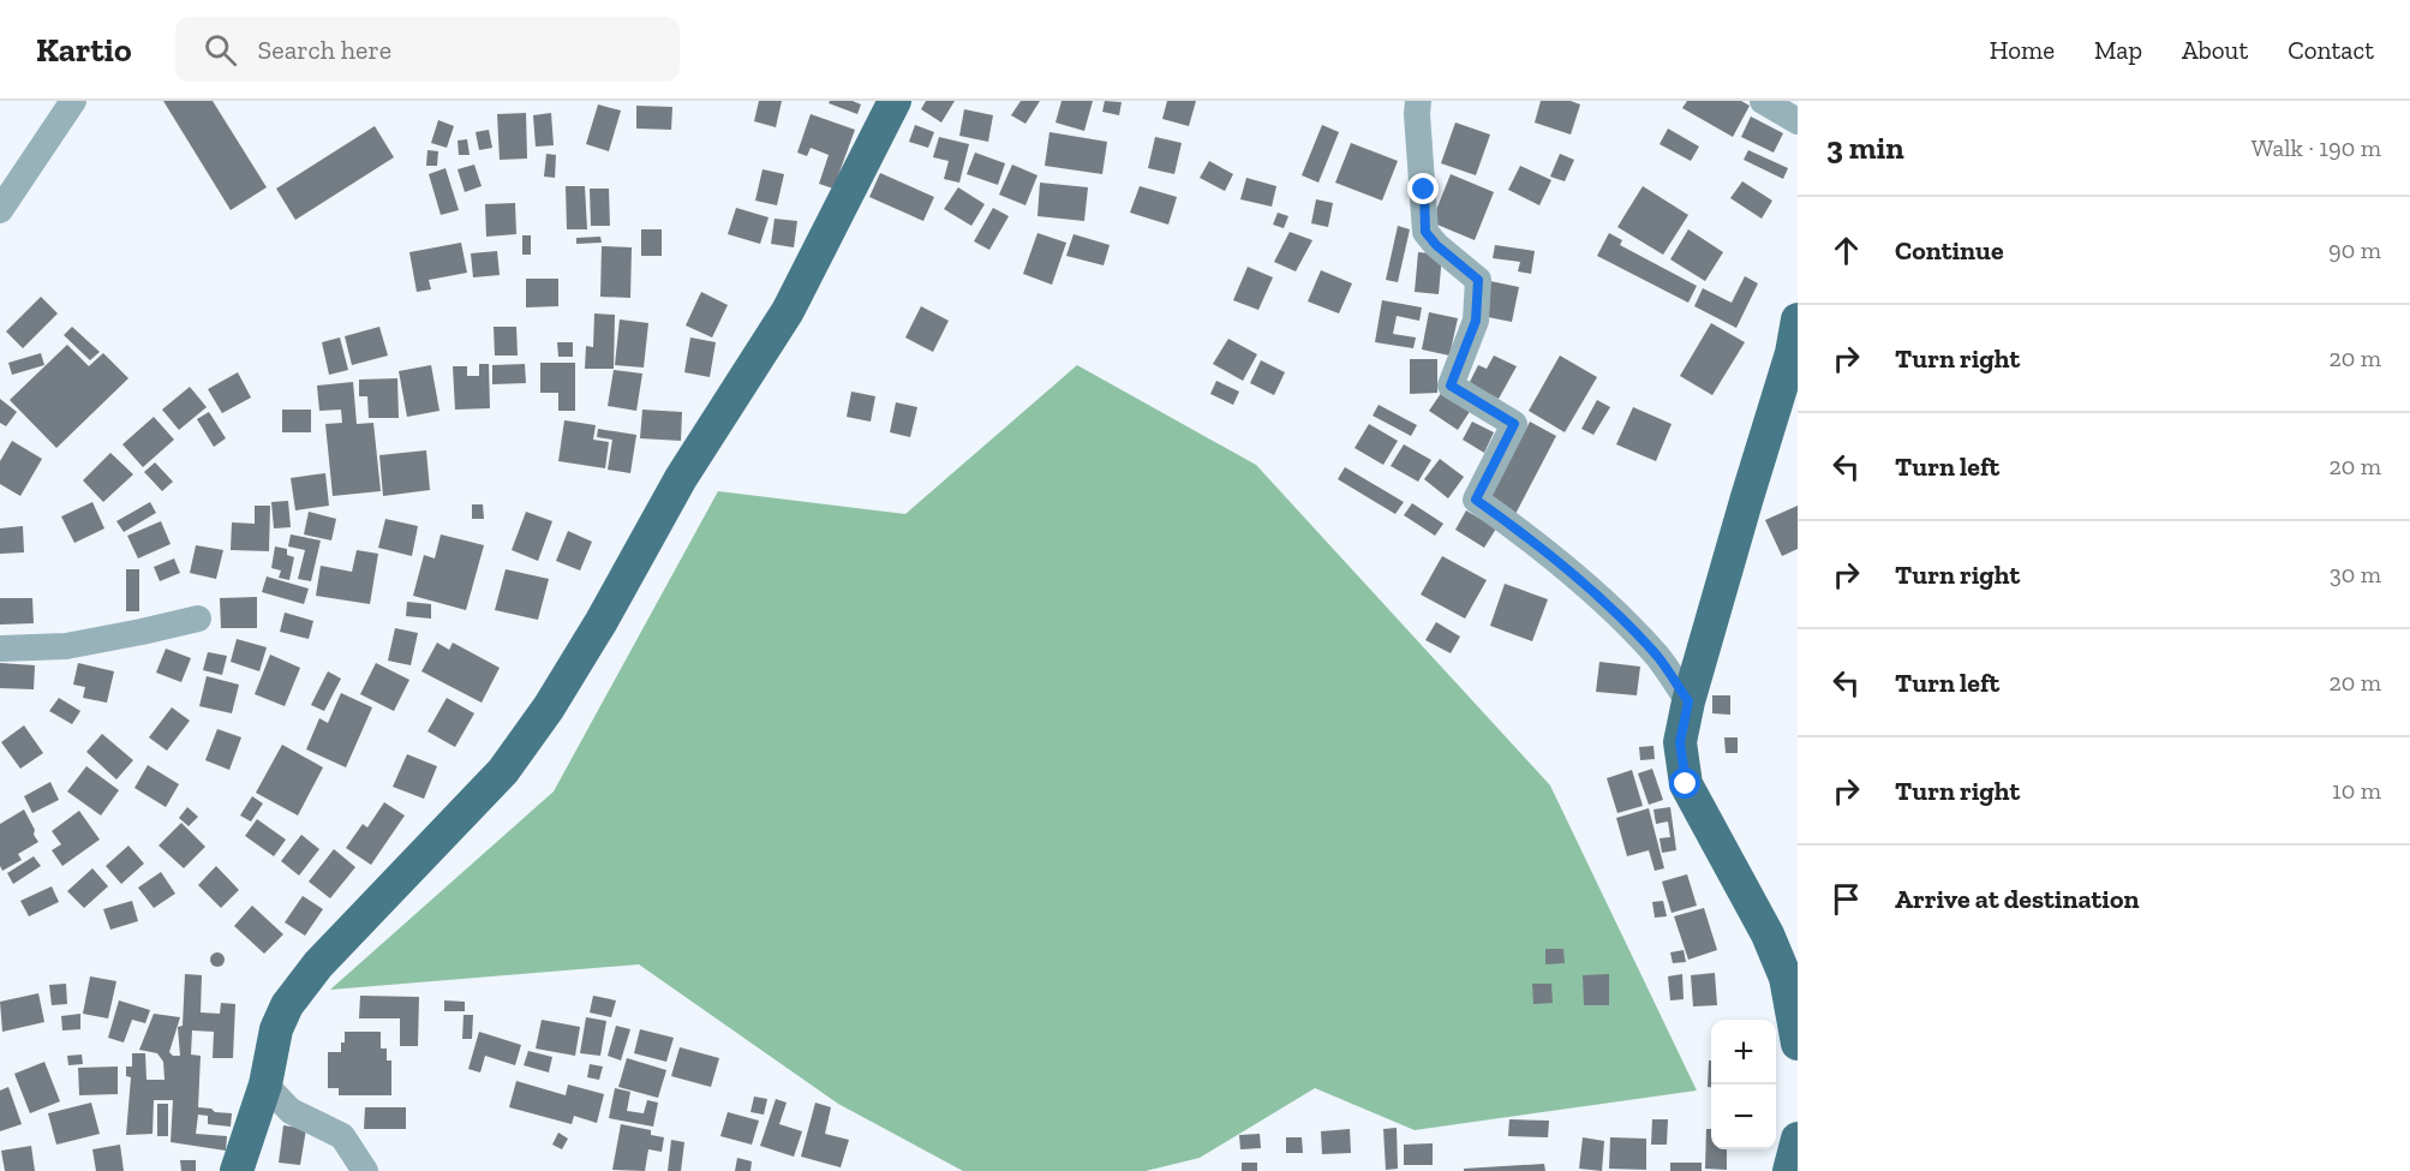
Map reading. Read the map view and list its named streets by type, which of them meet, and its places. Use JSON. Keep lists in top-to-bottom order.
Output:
{
  "page": {
    "header": "Kartio",
    "search": "Search here",
    "nav": [
      "Home",
      "Map",
      "About",
      "Contact"
    ],
    "heading": ["3 min", "Walk · 190 m"],
    "list": [
      ["Continue", "90 m"],
      ["Turn right", "20 m"],
      ["Turn left", "20 m"],
      ["Turn right", "30 m"],
      ["Turn left", "20 m"],
      ["Turn right", "10 m"],
      "Arrive at destination"
    ],
    "map_buttons": ["+", "−"]
  }
}
